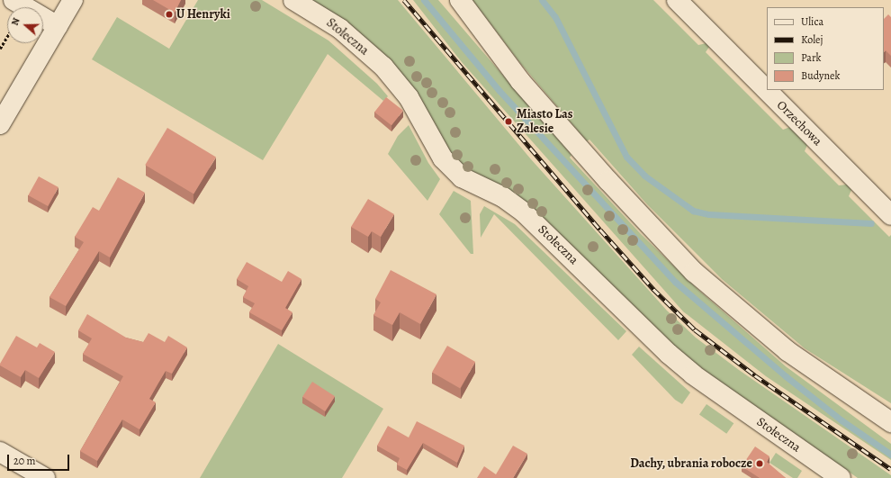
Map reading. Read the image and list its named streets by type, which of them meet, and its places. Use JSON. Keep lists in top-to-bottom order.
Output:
{
  "streets": {
    "street": ["Stołeczna", "Orzechowa"]
  },
  "places": ["U Henryki", "Miasto Las Zalesie", "Dachy, ubrania robocze"],
  "legend": [
    "Ulica",
    "Kolej",
    "Park",
    "Budynek"
  ],
  "scale_bar": "20 m",
  "north": "left"
}
